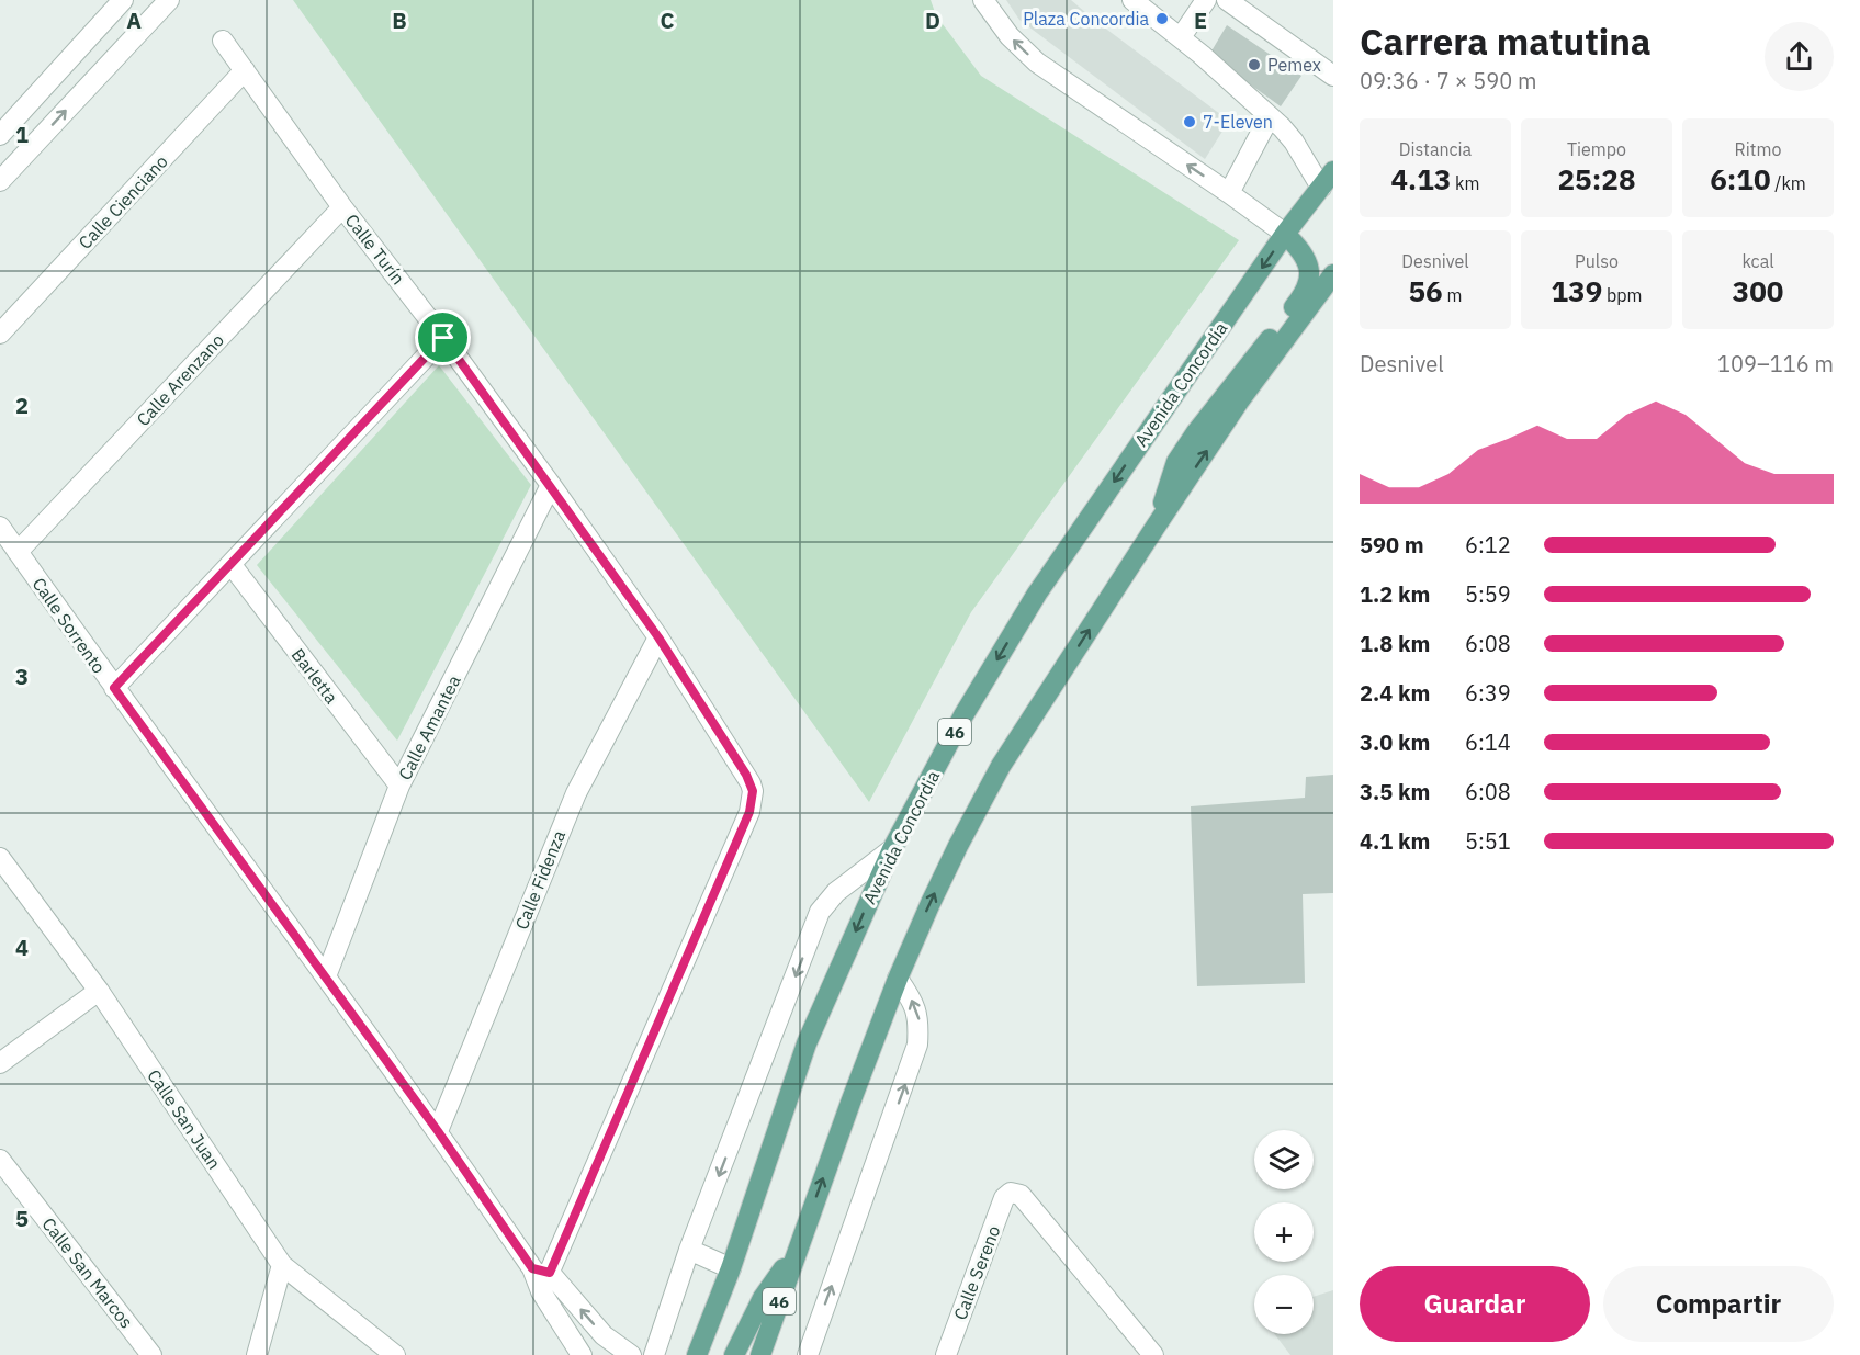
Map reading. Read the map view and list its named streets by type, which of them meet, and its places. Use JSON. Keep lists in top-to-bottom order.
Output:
{
  "streets": {
    "main road": ["Avenida Concordia", "46"],
    "street": [
      "Calle Cienciano",
      "Calle Turín",
      "Calle Arenzano",
      "Calle Sorrento",
      "Barletta",
      "Calle Amantea",
      "Calle Fidenza",
      "Calle San Juan",
      "Calle San Marcos",
      "Calle Sereno"
    ]
  },
  "crossings": [
    ["Calle Cienciano", "Calle Turín"],
    ["Calle Turín", "Calle Arenzano"],
    ["Calle Turín", "Calle Sorrento"],
    ["Calle Turín", "Calle Amantea"],
    ["Calle Turín", "Calle Fidenza"],
    ["Calle Arenzano", "Calle Sorrento"],
    ["Calle Sorrento", "Calle Amantea"],
    ["Calle Sorrento", "Calle Fidenza"],
    ["Barletta", "Calle Amantea"]
  ],
  "places": ["Plaza Concordia", "Pemex", "7-Eleven"],
  "page": {
    "heading": ["Carrera matutina", "09:36 · 7 × 590 m"],
    "stats": [
      ["Distancia", "4.13 km"],
      ["Tiempo", "25:28"],
      ["Ritmo", "6:10 /km"],
      ["Desnivel", "56 m"],
      ["Pulso", "139 bpm"],
      ["kcal", "300"]
    ],
    "chart": ["Desnivel", "109–116 m"],
    "list": [
      {
        "name": "590 m",
        "note": "6:12"
      },
      {
        "name": "1.2 km",
        "note": "5:59"
      },
      {
        "name": "1.8 km",
        "note": "6:08"
      },
      {
        "name": "2.4 km",
        "note": "6:39"
      },
      {
        "name": "3.0 km",
        "note": "6:14"
      },
      {
        "name": "3.5 km",
        "note": "6:08"
      },
      {
        "name": "4.1 km",
        "note": "5:51"
      }
    ],
    "map_buttons": ["+", "−"],
    "buttons": ["Guardar", "Compartir"]
  },
  "grid": {
    "columns": [
      "A",
      "B",
      "C",
      "D",
      "E"
    ],
    "rows": [
      "1",
      "2",
      "3",
      "4",
      "5"
    ]
  }
}
